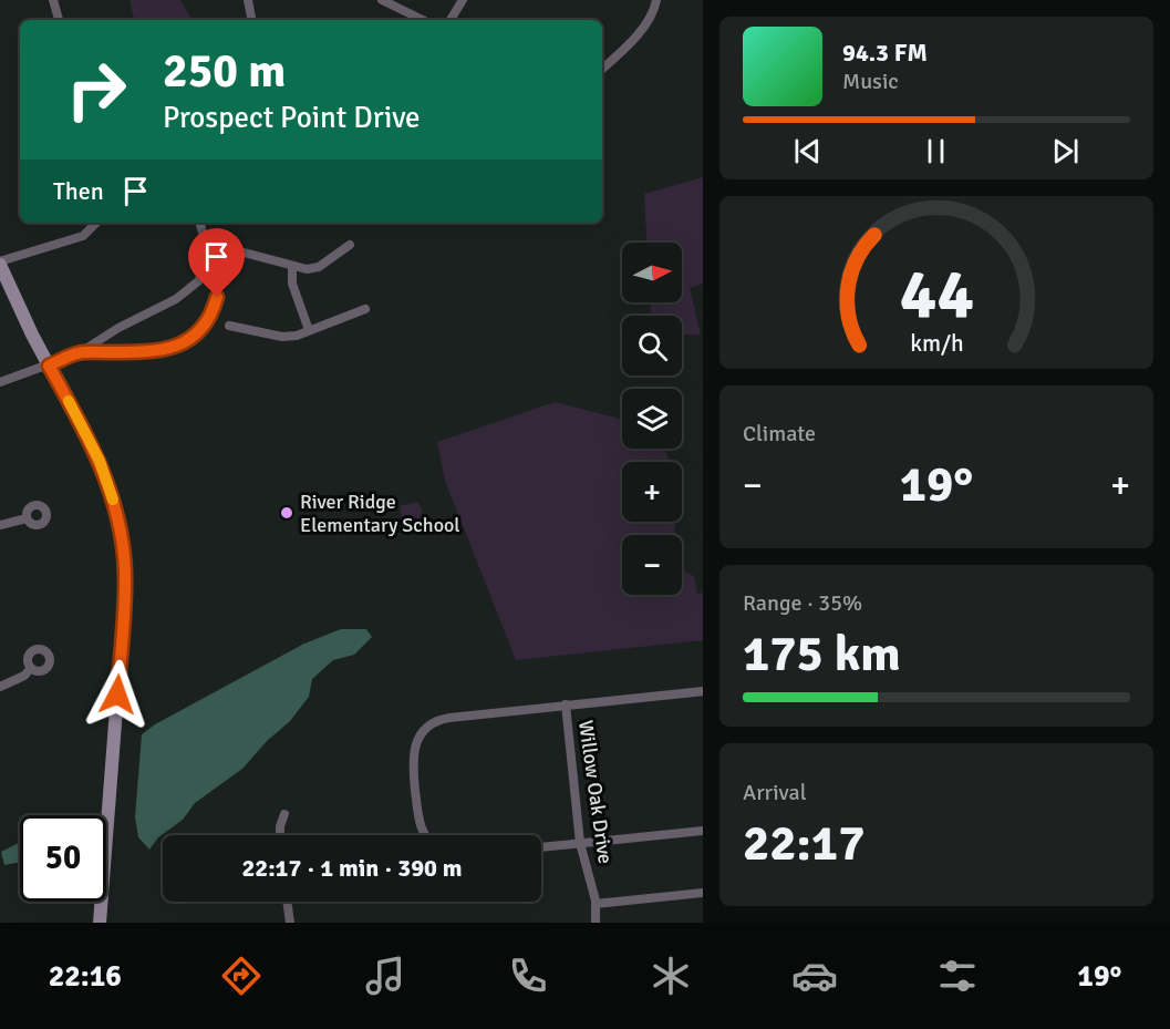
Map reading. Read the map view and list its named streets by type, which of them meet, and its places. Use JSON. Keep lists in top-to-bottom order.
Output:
{
  "streets": {
    "street": ["Willow Oak Drive"]
  },
  "places": ["River Ridge Elementary School"],
  "north": "right",
  "page": {
    "turn": ["250 m", "Prospect Point Drive"],
    "song": ["94.3 FM", "Music"],
    "then": "Then",
    "map_buttons": ["+", "−"],
    "tile": [
      "Climate",
      ["Range · 35%", "175 km"],
      ["Arrival", "22:17"]
    ],
    "heat": ["−", "19°", "+"],
    "limit": "50",
    "trip": "22:17 · 1 min · 390 m",
    "tabs": ["22:16", "19°"],
    "gauge": ["44", "km/h"]
  }
}
